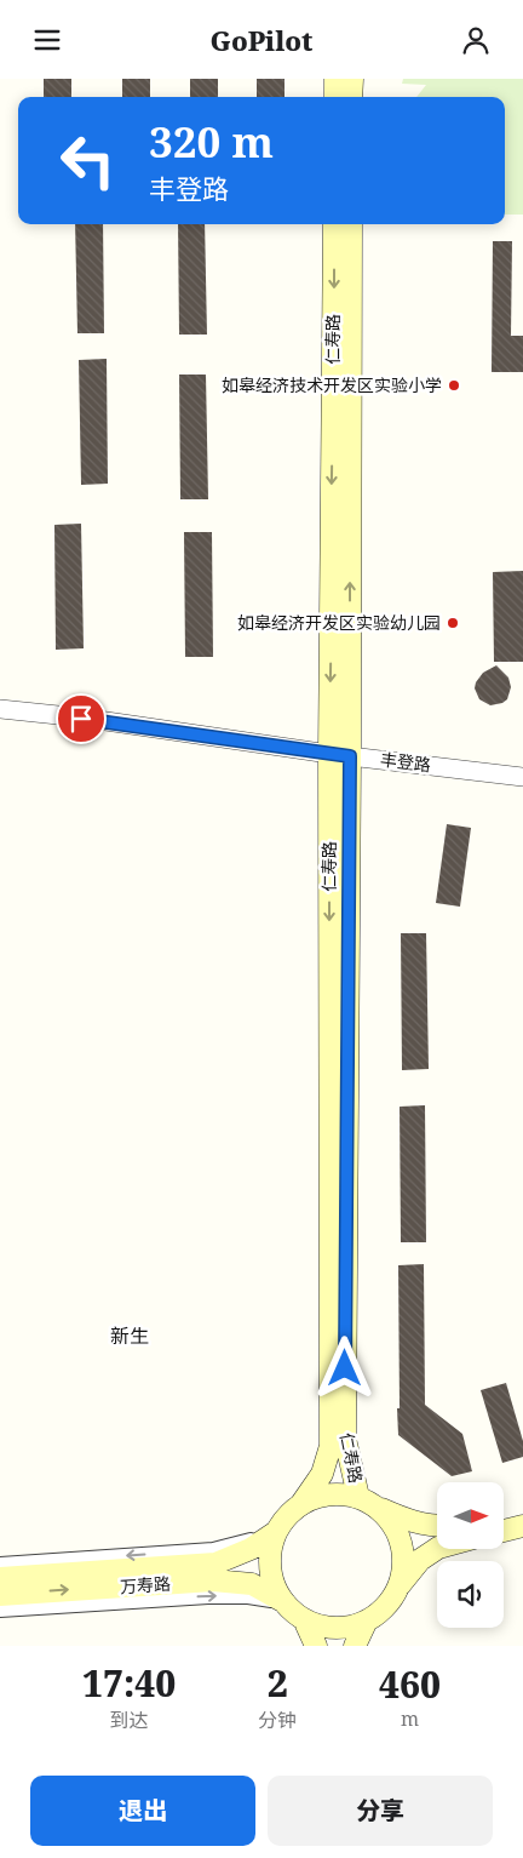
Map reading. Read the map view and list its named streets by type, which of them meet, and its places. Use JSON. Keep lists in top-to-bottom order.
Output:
{
  "streets": {
    "main road": ["仁寿路", "万寿路"],
    "street": ["丰登路"]
  },
  "crossings": [
    ["仁寿路", "丰登路"],
    ["仁寿路", "万寿路"]
  ],
  "districts": ["新生"],
  "places": ["如皋经济技术开发区实验小学", "如皋经济开发区实验幼儿园"],
  "north": "right",
  "page": {
    "header": "GoPilot",
    "turn": ["320 m", "丰登路"],
    "eta": [
      "17:40",
      "到达",
      "2",
      "分钟",
      "460",
      "m"
    ],
    "buttons": ["退出", "分享"]
  }
}
